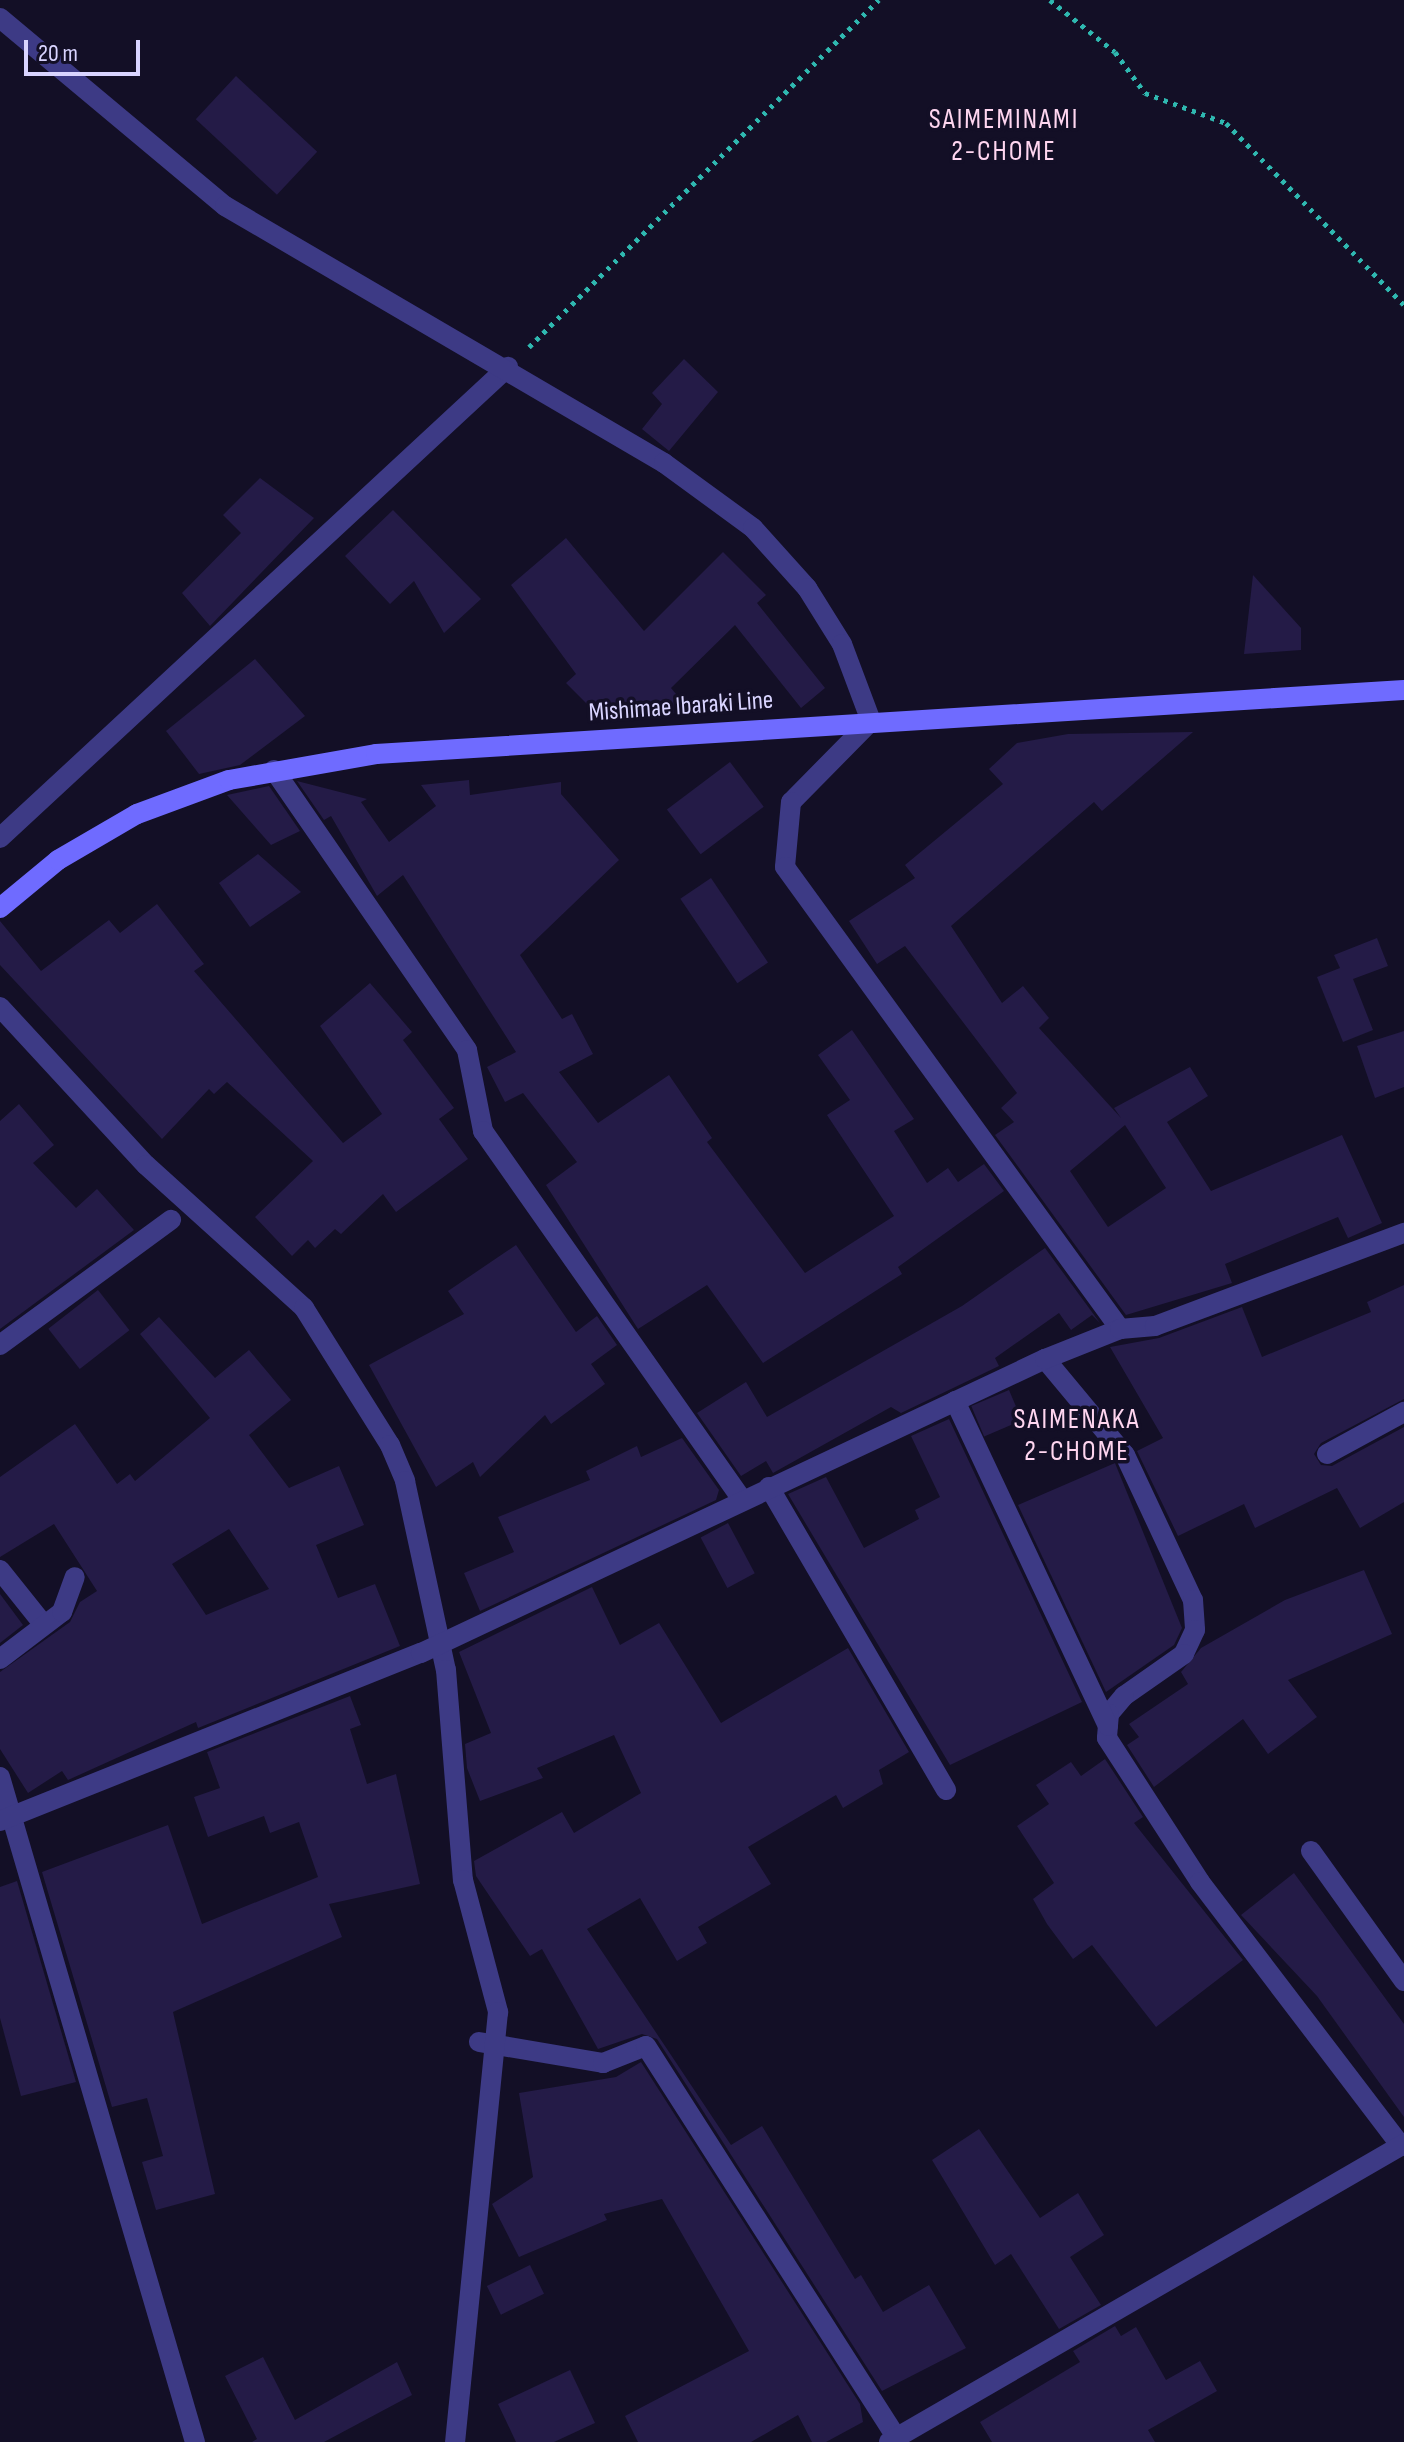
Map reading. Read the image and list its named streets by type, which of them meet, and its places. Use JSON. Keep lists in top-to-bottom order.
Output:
{
  "streets": {
    "main road": ["Mishimae Ibaraki Line"]
  },
  "districts": ["SAIMEMINAMI 2-CHOME", "SAIMENAKA 2-CHOME"],
  "scale_bar": "20 m"
}
